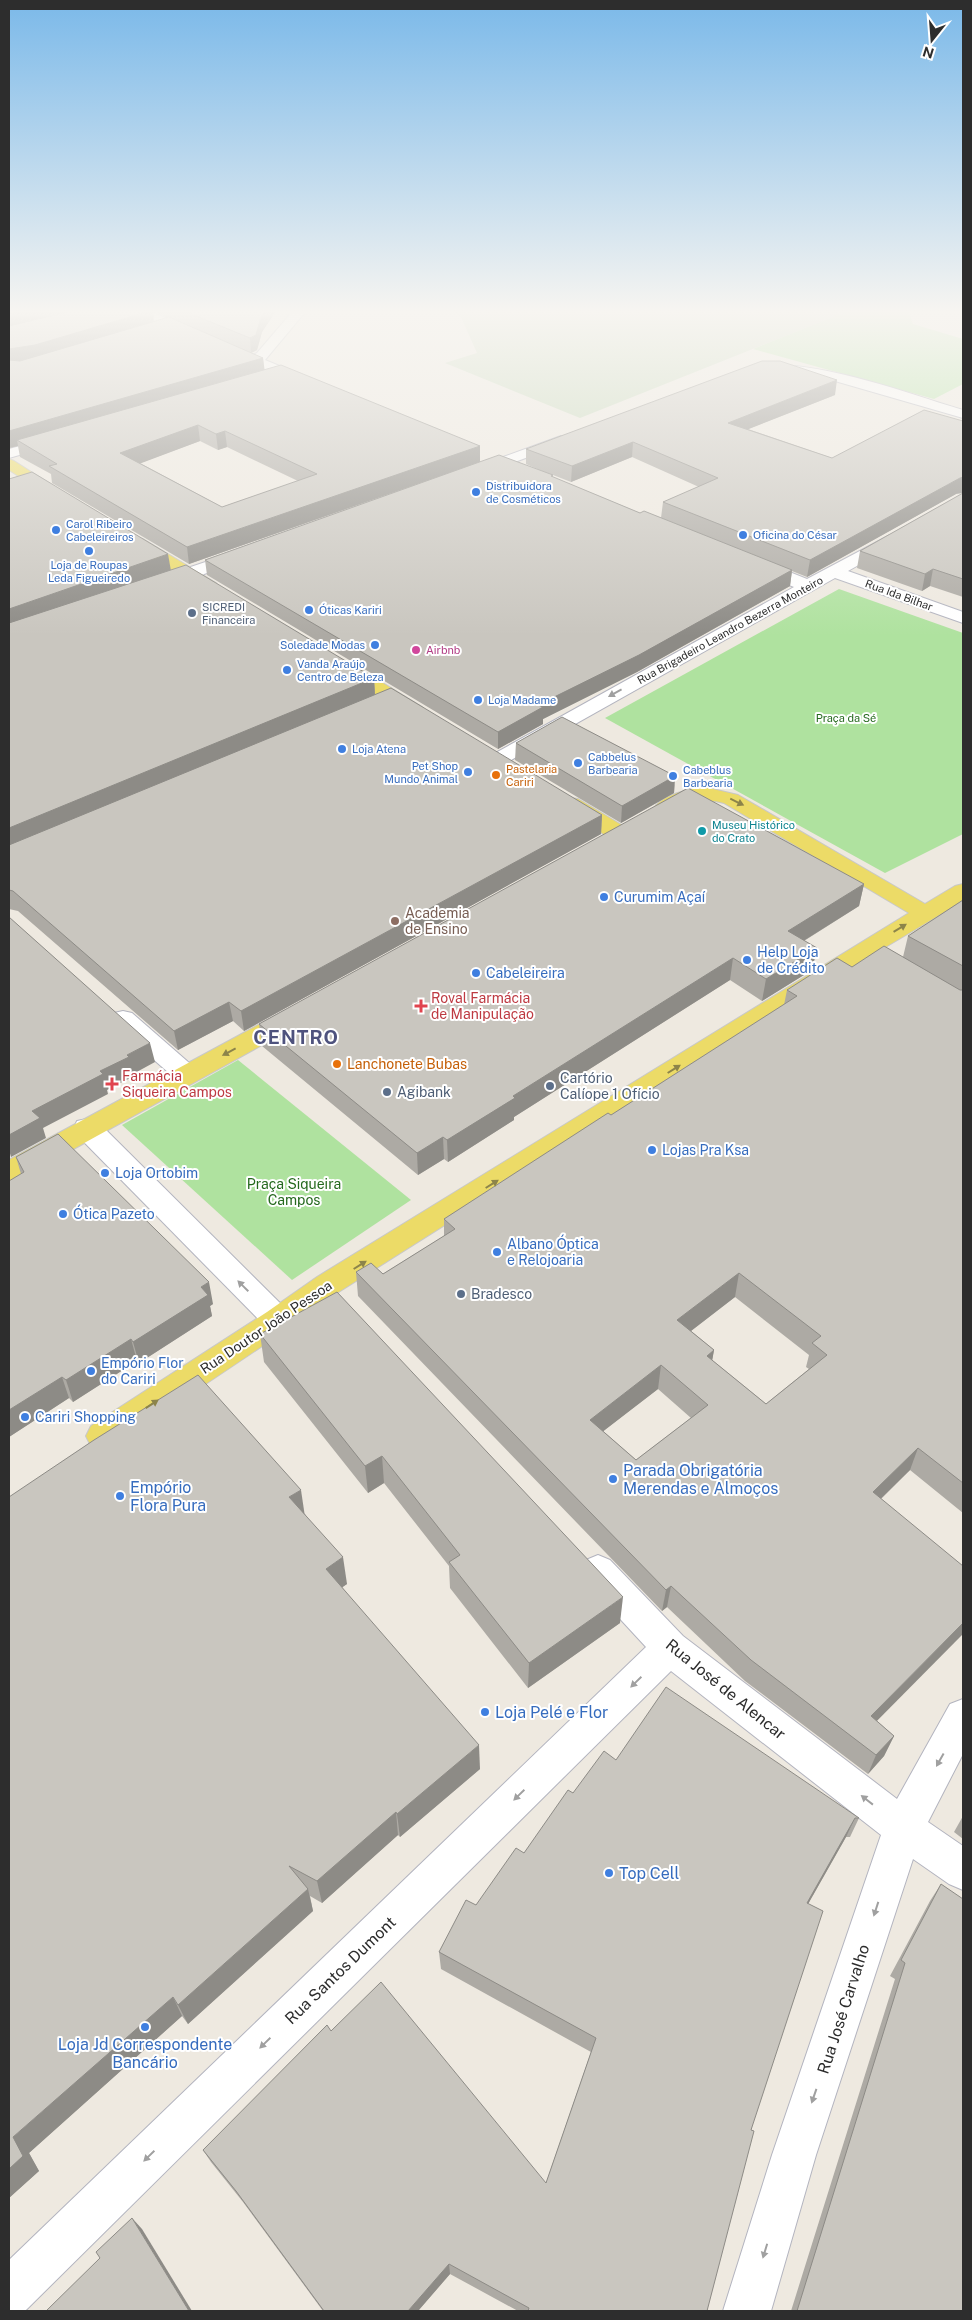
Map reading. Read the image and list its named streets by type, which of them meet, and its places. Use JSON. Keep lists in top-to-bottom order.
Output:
{
  "streets": {
    "main road": ["Rua Doutor João Pessoa"],
    "street": [
      "Rua Ida Bilhar",
      "Rua Brigadeiro Leandro Bezerra Monteiro",
      "Rua José de Alencar",
      "Rua Santos Dumont",
      "Rua José Carvalho"
    ]
  },
  "crossings": [
    ["Rua Ida Bilhar", "Rua Brigadeiro Leandro Bezerra Monteiro"],
    ["Rua José de Alencar", "Rua Santos Dumont"],
    ["Rua José de Alencar", "Rua José Carvalho"]
  ],
  "one_way": [
    "Rua Brigadeiro Leandro Bezerra Monteiro",
    "Rua Doutor João Pessoa",
    "Rua José de Alencar",
    "Rua Santos Dumont",
    "Rua José Carvalho"
  ],
  "districts": ["CENTRO"],
  "parks": ["Praça da Sé", "Praça Siqueira Campos"],
  "places": {
    "other": [
      "Distribuidora de Cosméticos",
      "Carol Ribeiro Cabeleireiros",
      "Oficina do César",
      "Loja de Roupas Leda Figueiredo",
      "Óticas Kariri",
      "SICREDI Financeira",
      "Soledade Modas",
      "Airbnb",
      "Vanda Araújo Centro de Beleza",
      "Loja Madame",
      "Loja Atena",
      "Cabbelus Barbearia",
      "Pet Shop Mundo Animal",
      "Pastelaria Cariri",
      "Cabeblus Barbearia",
      "Museu Histórico do Crato",
      "Curumim Açaí",
      "Academia de Ensino",
      "Help Loja de Crédito",
      "Cabeleireira",
      "Lanchonete Bubas",
      "Cartório Calíope 1 Ofício",
      "Agibank",
      "Lojas Pra Ksa",
      "Loja Ortobim",
      "Ótica Pazeto",
      "Albano Óptica e Relojoaria",
      "Bradesco",
      "Empório Flor do Cariri",
      "Cariri Shopping",
      "Parada Obrigatória Merendas e Almoços",
      "Empório Flora Pura",
      "Loja Pelé e Flor",
      "Top Cell",
      "Loja Jd Correspondente Bancário"
    ],
    "health": ["Roval Farmácia de Manipulação", "Farmácia Siqueira Campos"]
  },
  "north": "bottom"
}
